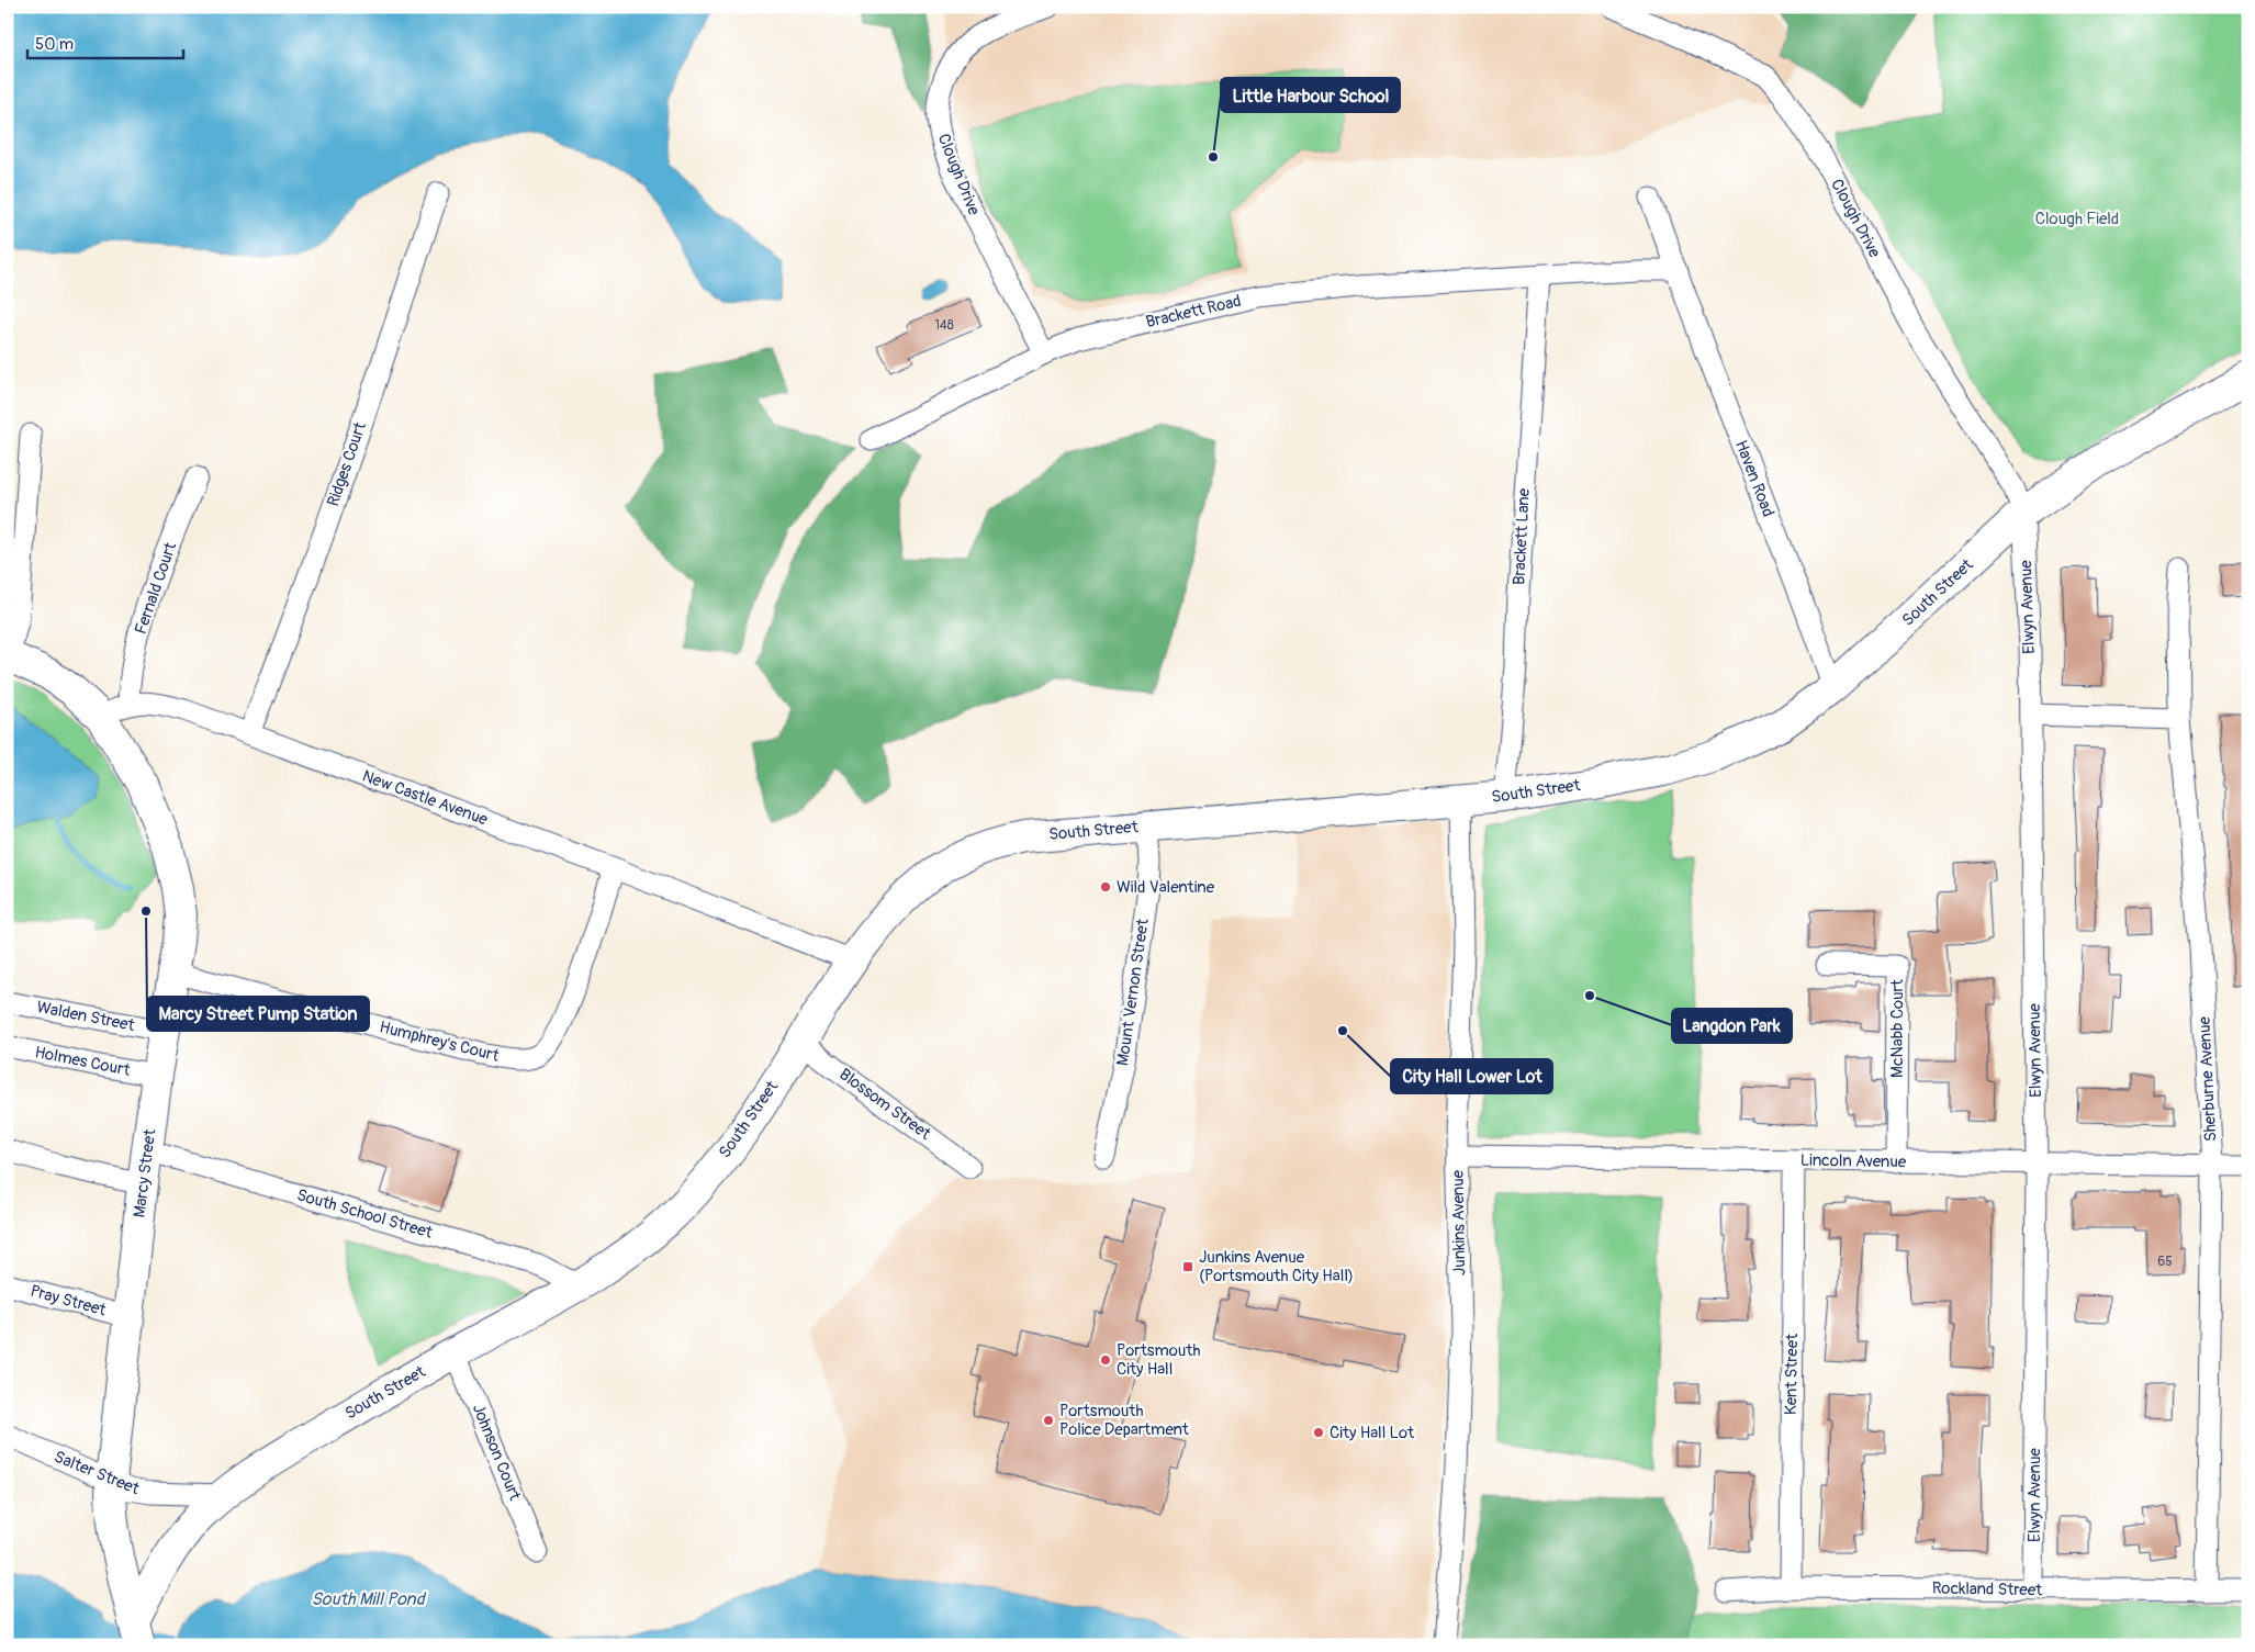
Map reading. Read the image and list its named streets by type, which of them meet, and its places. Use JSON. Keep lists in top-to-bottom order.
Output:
{
  "streets": {
    "street": [
      "Clough Drive",
      "Brackett Road",
      "Ridges Court",
      "Haven Road",
      "Brackett Lane",
      "Fernald Court",
      "South Street",
      "Elwyn Avenue",
      "New Castle Avenue",
      "Mount Vernon Street",
      "Walden Street",
      "McNabb Court",
      "Humphrey's Court",
      "Holmes Court",
      "Sherburne Avenue",
      "Blossom Street",
      "Lincoln Avenue",
      "Marcy Street",
      "South School Street",
      "Junkins Avenue",
      "Pray Street",
      "Kent Street",
      "Johnson Court",
      "Salter Street",
      "Rockland Street"
    ]
  },
  "crossings": [
    ["Clough Drive", "Brackett Road"],
    ["Clough Drive", "South Street"],
    ["Clough Drive", "Elwyn Avenue"],
    ["Brackett Road", "Brackett Lane"],
    ["Ridges Court", "New Castle Avenue"],
    ["Haven Road", "South Street"],
    ["Brackett Lane", "South Street"],
    ["Fernald Court", "New Castle Avenue"],
    ["South Street", "Elwyn Avenue"],
    ["South Street", "New Castle Avenue"],
    ["South Street", "Mount Vernon Street"],
    ["South Street", "Blossom Street"],
    ["South Street", "Marcy Street"],
    ["South Street", "South School Street"],
    ["South Street", "Junkins Avenue"],
    ["South Street", "Johnson Court"],
    ["South Street", "Salter Street"],
    ["Elwyn Avenue", "Lincoln Avenue"],
    ["Elwyn Avenue", "Rockland Street"],
    ["New Castle Avenue", "Humphrey's Court"],
    ["New Castle Avenue", "Marcy Street"],
    ["Walden Street", "Marcy Street"],
    ["McNabb Court", "Lincoln Avenue"],
    ["Humphrey's Court", "Marcy Street"],
    ["Holmes Court", "Marcy Street"],
    ["Sherburne Avenue", "Lincoln Avenue"],
    ["Sherburne Avenue", "Rockland Street"],
    ["Lincoln Avenue", "Junkins Avenue"],
    ["Lincoln Avenue", "Kent Street"],
    ["Marcy Street", "South School Street"],
    ["Marcy Street", "Pray Street"],
    ["Marcy Street", "Salter Street"],
    ["Kent Street", "Rockland Street"]
  ],
  "water": ["South Mill Pond"],
  "parks": ["Clough Field"],
  "places": {
    "other": [
      "Little Harbour School",
      "Wild Valentine",
      "Marcy Street Pump Station",
      "Langdon Park",
      "City Hall Lower Lot",
      "Portsmouth City Hall",
      "Portsmouth Police Department",
      "City Hall Lot"
    ],
    "transit": ["Junkins Avenue (Portsmouth City Hall)"]
  },
  "house_numbers": ["148", "65"],
  "scale_bar": "50 m"
}
